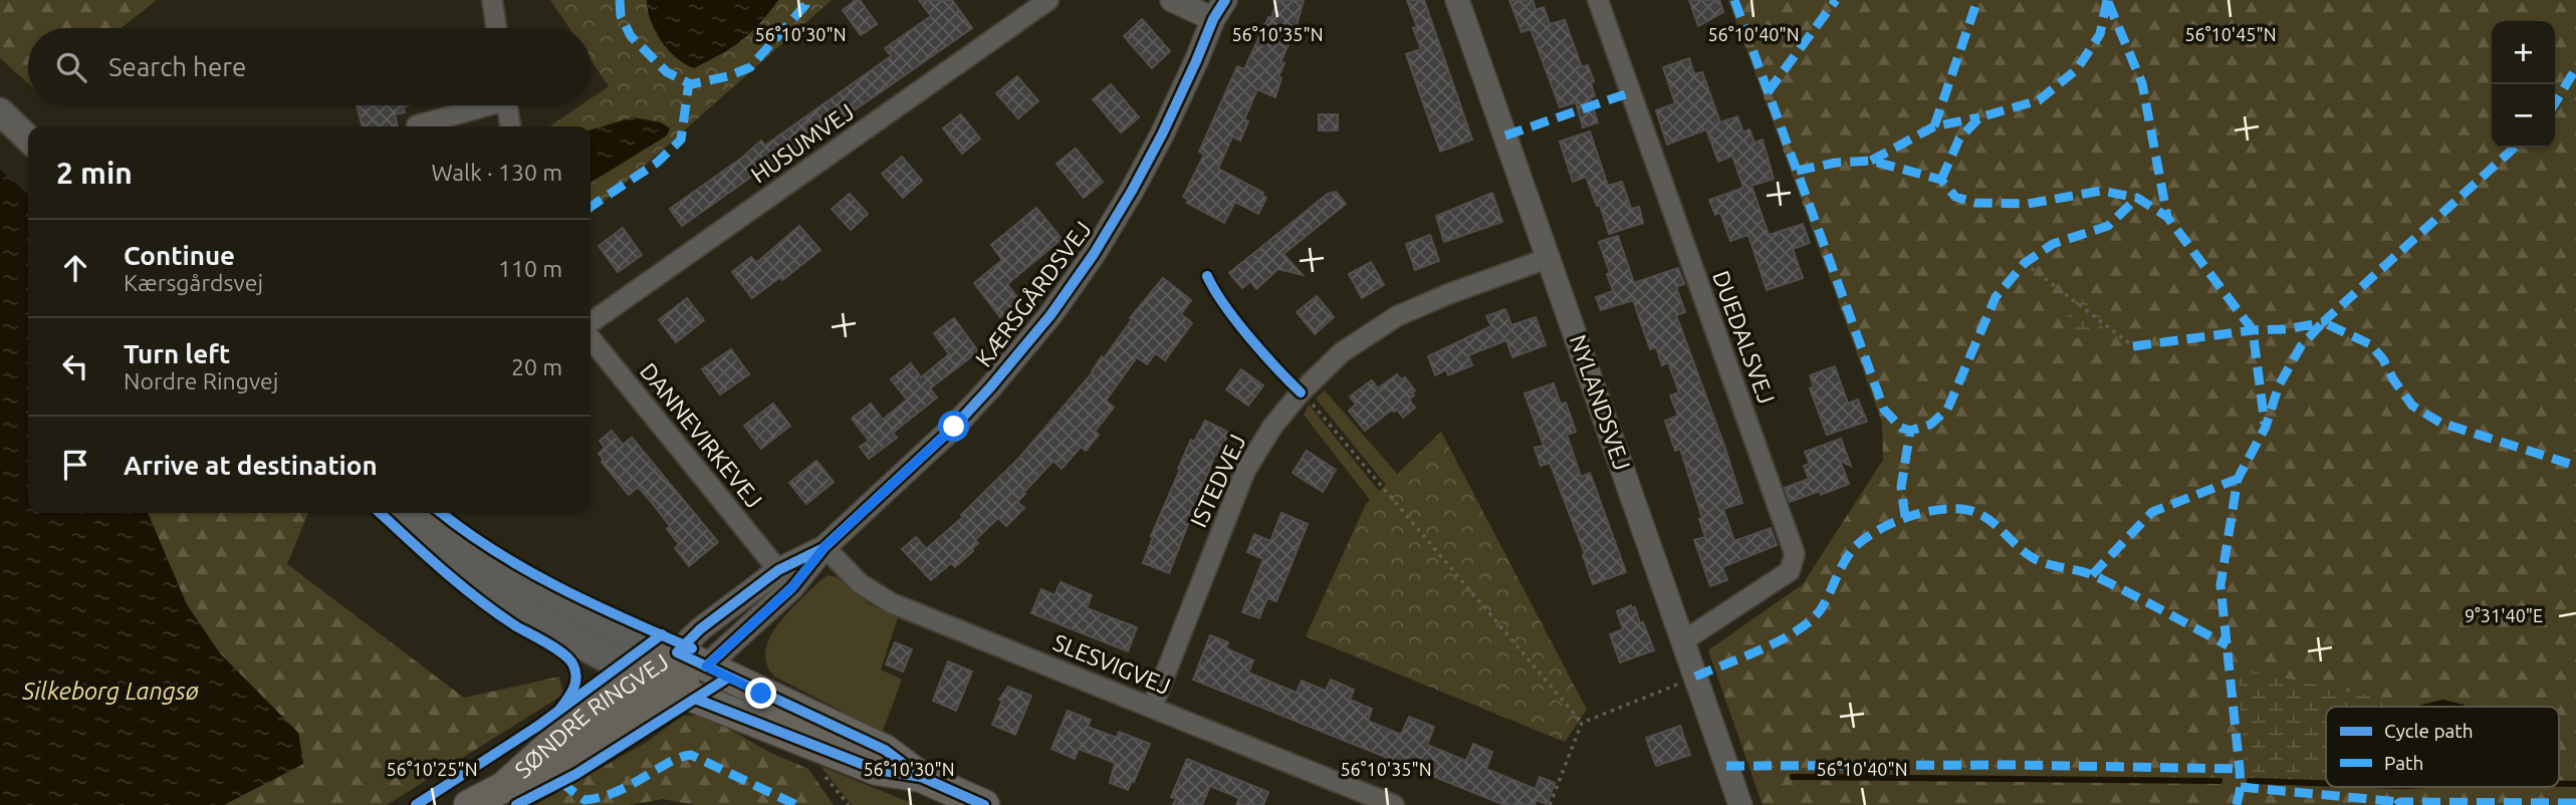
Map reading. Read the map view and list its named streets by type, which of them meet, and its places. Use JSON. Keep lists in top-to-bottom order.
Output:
{
  "streets": {
    "main road": ["SØNDRE RINGVEJ"],
    "street": [
      "HUSUMVEJ",
      "KÆRSGÅRDSVEJ",
      "DUEDALSVEJ",
      "NYLANDSVEJ",
      "DANNEVIRKEVEJ",
      "ISTEDVEJ",
      "SLESVIGVEJ"
    ]
  },
  "crossings": [
    ["KÆRSGÅRDSVEJ", "DANNEVIRKEVEJ"],
    ["KÆRSGÅRDSVEJ", "SLESVIGVEJ"],
    ["KÆRSGÅRDSVEJ", "SØNDRE RINGVEJ"],
    ["DUEDALSVEJ", "NYLANDSVEJ"],
    ["NYLANDSVEJ", "ISTEDVEJ"],
    ["ISTEDVEJ", "SLESVIGVEJ"]
  ],
  "water": ["Silkeborg Langsø"],
  "legend": ["Cycle path", "Path"],
  "page": {
    "map_buttons": ["+", "−"],
    "search": "Search here",
    "heading": ["2 min", "Walk · 130 m"],
    "list": [
      ["Continue", "Kærsgårdsvej", "110 m"],
      ["Turn left", "Nordre Ringvej", "20 m"],
      "Arrive at destination"
    ]
  },
  "coordinates": [
    "56°10'30\"N",
    "56°10'35\"N",
    "56°10'40\"N",
    "56°10'45\"N",
    "9°31'40\"E",
    "56°10'25\"N"
  ]
}
